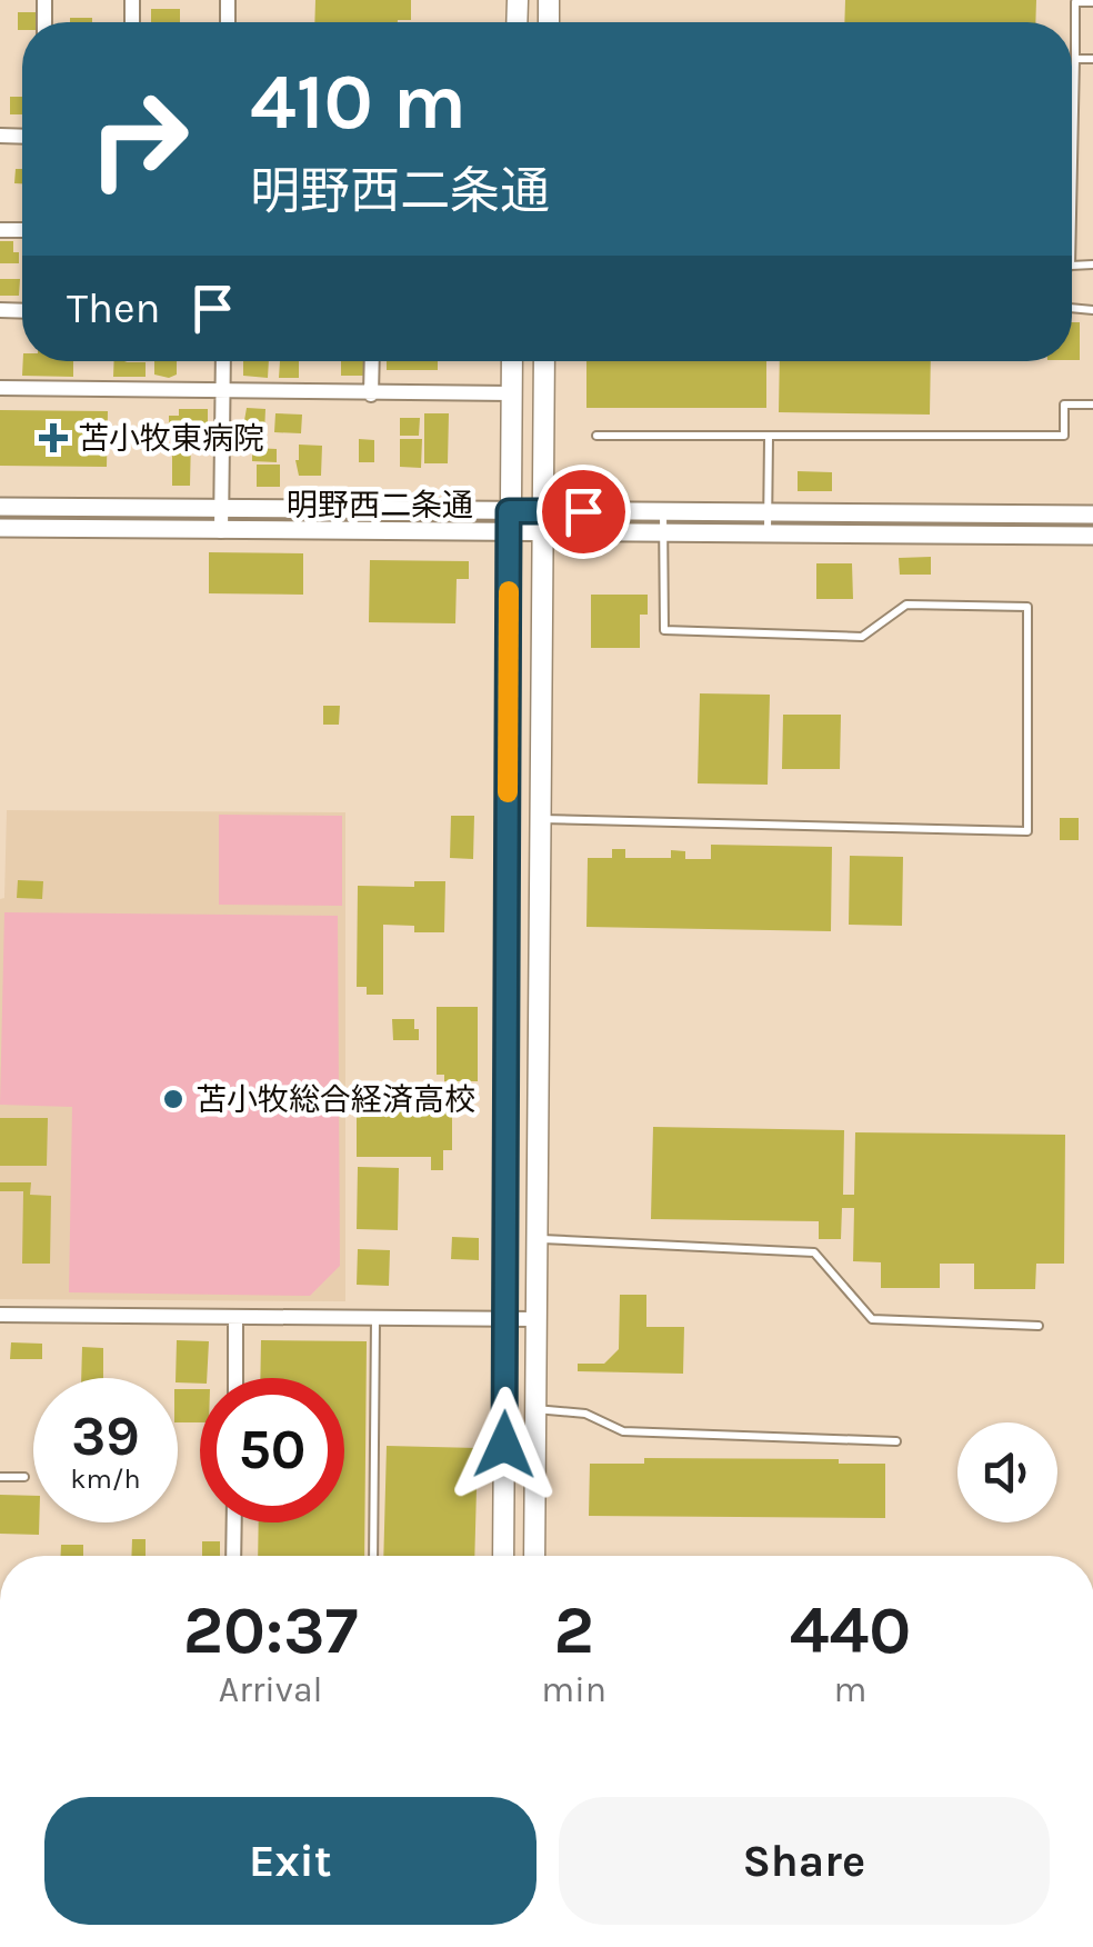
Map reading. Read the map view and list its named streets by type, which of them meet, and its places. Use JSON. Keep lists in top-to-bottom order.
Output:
{
  "streets": {
    "street": ["明野西二条通"]
  },
  "places": {
    "health": ["苫小牧東病院"],
    "other": ["苫小牧総合経済高校"]
  },
  "page": {
    "turn": ["410 m", "明野西二条通"],
    "then": "Then",
    "speed": "39 km/h",
    "limit": "50",
    "eta": [
      "20:37",
      "Arrival",
      "2",
      "min",
      "440",
      "m"
    ],
    "buttons": ["Exit", "Share"]
  }
}
